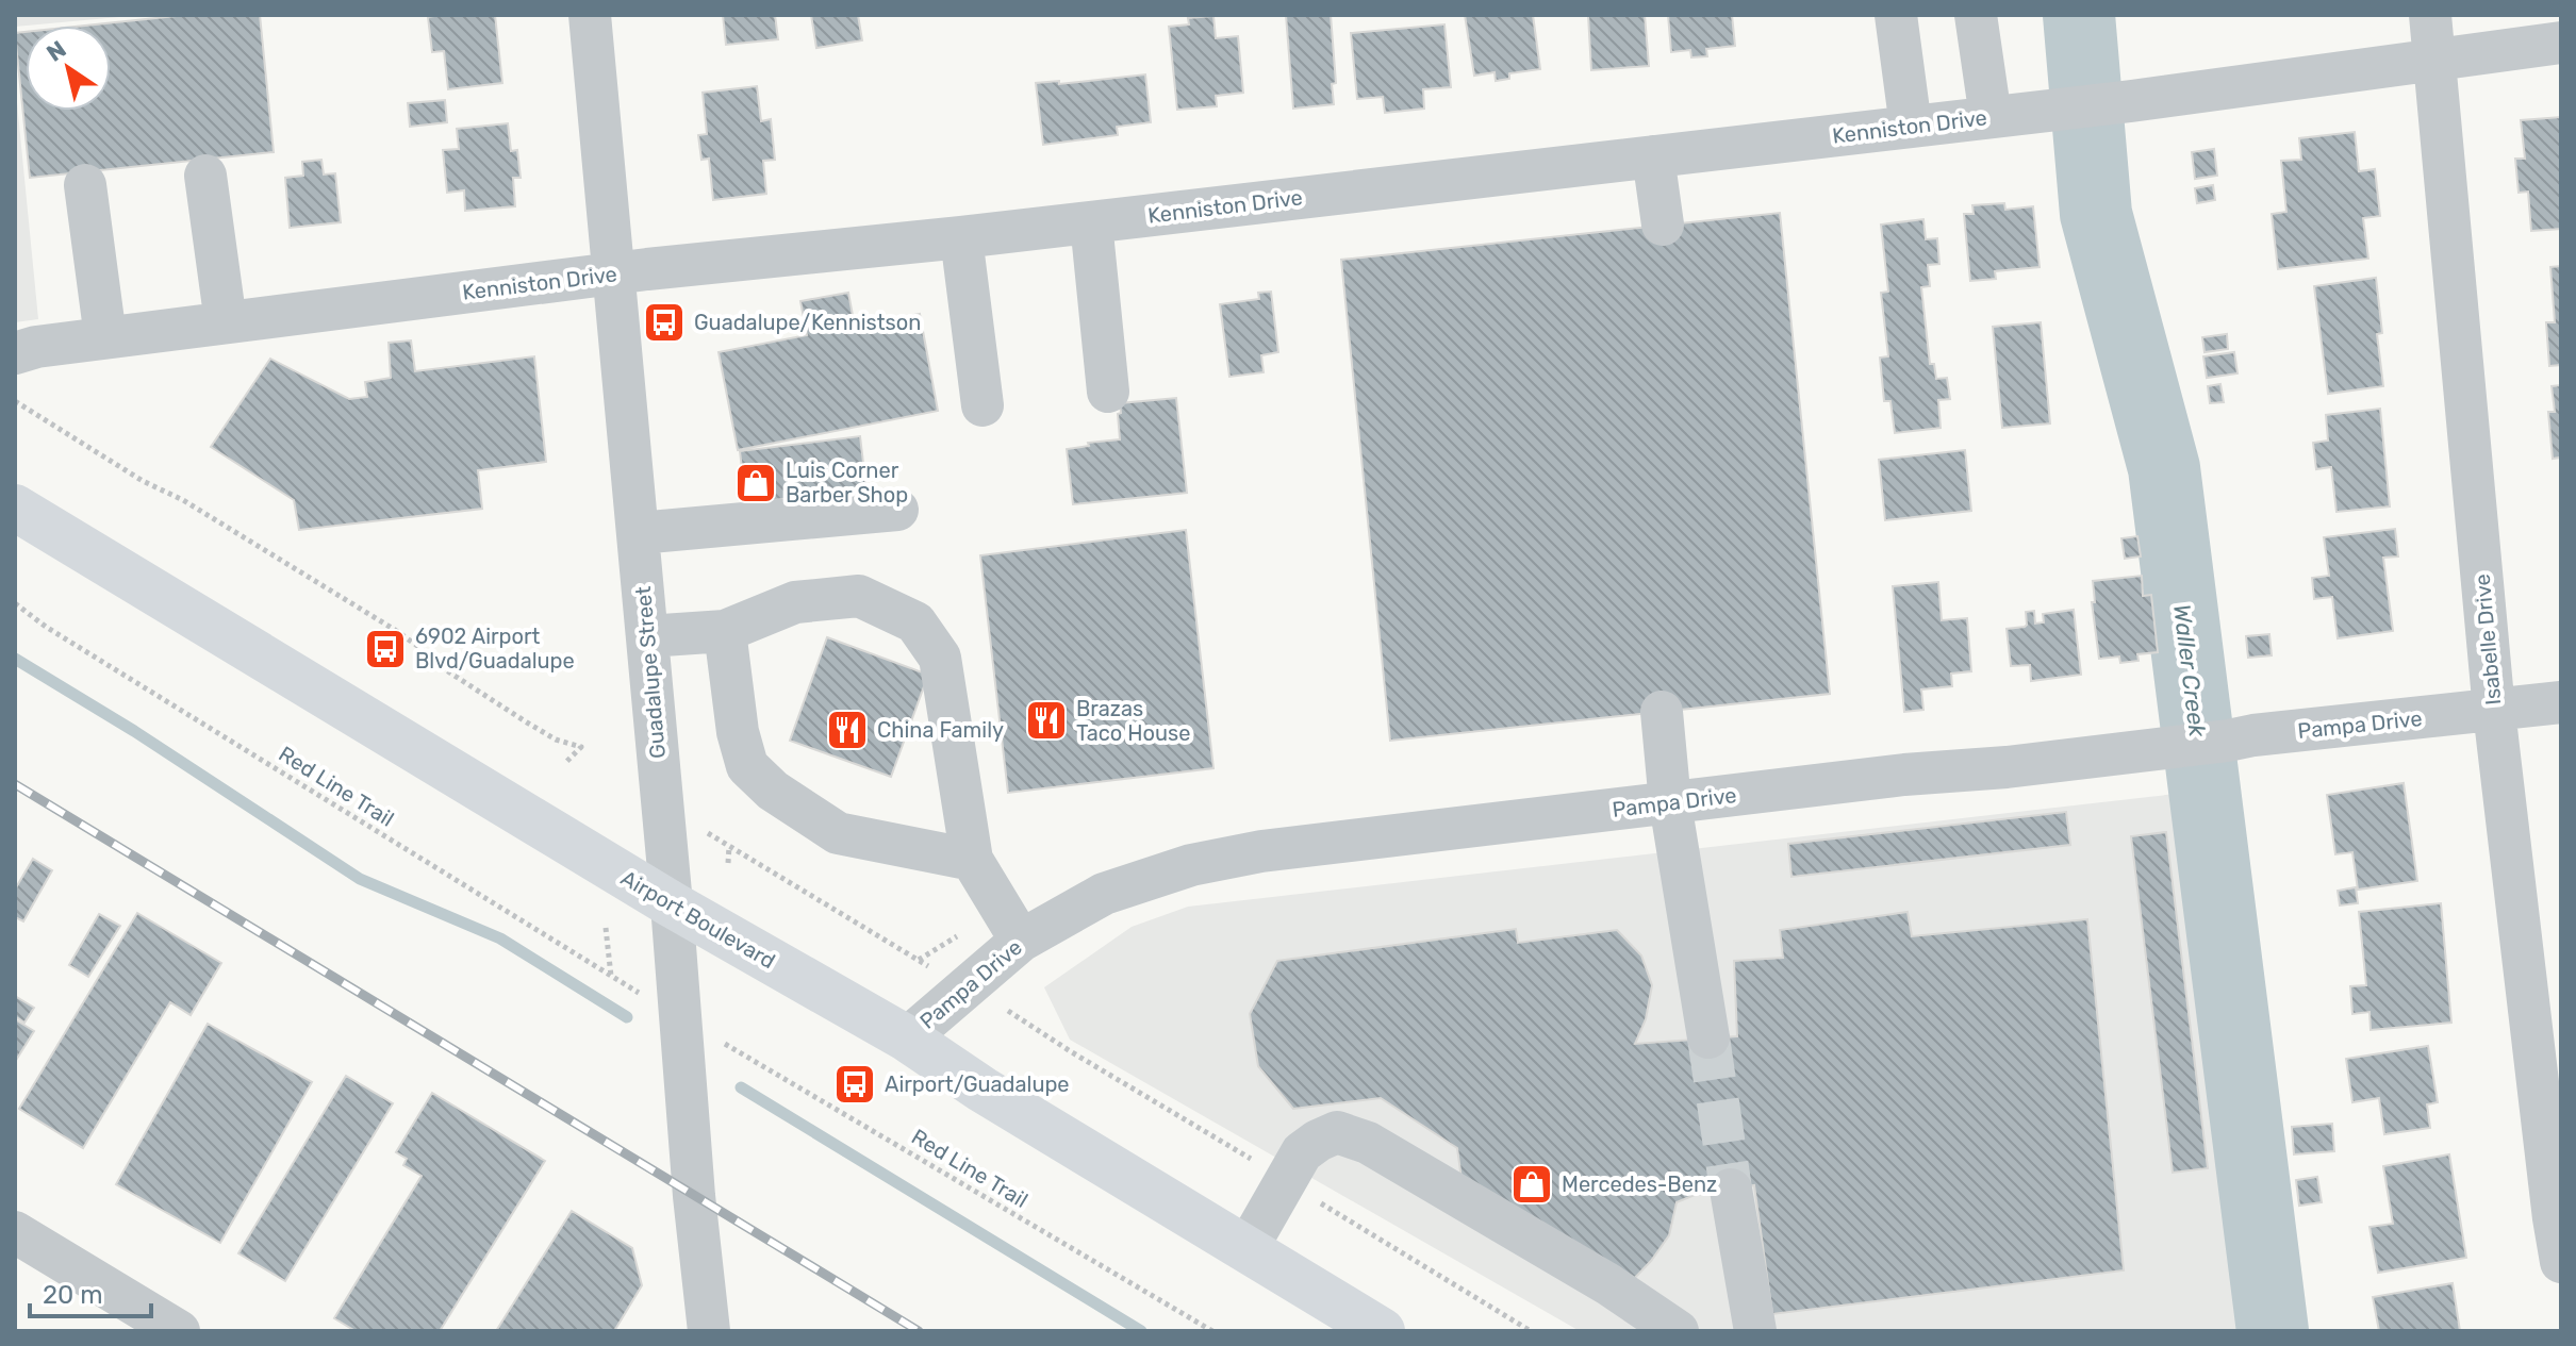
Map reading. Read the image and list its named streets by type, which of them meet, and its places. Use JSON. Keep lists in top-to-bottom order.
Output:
{
  "streets": {
    "main road": ["Airport Boulevard"],
    "street": [
      "Kenniston Drive",
      "Isabelle Drive",
      "Guadalupe Street",
      "Pampa Drive"
    ],
    "path": ["Red Line Trail"]
  },
  "crossings": [
    ["Kenniston Drive", "Isabelle Drive"],
    ["Kenniston Drive", "Guadalupe Street"],
    ["Isabelle Drive", "Pampa Drive"],
    ["Guadalupe Street", "Airport Boulevard"],
    ["Pampa Drive", "Airport Boulevard"]
  ],
  "water": ["Waller Creek"],
  "places": {
    "bus stop": ["Guadalupe/Kennistson", "6902 Airport Blvd/Guadalupe", "Airport/Guadalupe"],
    "shop": ["Luis Corner Barber Shop", "Mercedes-Benz"],
    "restaurant": ["Brazas Taco House", "China Family"]
  },
  "scale_bar": "20 m",
  "north": "top left"
}
